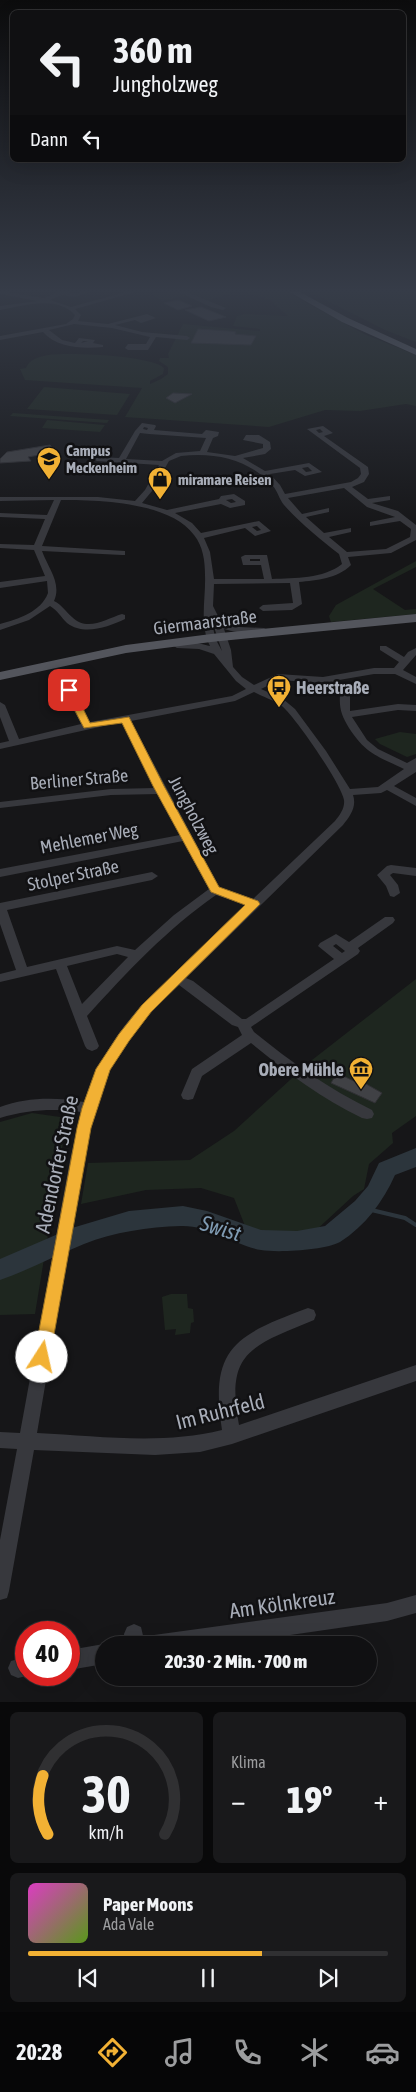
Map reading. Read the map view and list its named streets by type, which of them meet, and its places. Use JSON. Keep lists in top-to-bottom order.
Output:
{
  "streets": {
    "main road": ["Giermaarstraße"],
    "street": [
      "Berliner Straße",
      "Jungholzweg",
      "Mehlemer Weg",
      "Stolper Straße",
      "Adendorfer Straße",
      "Im Ruhrfeld",
      "Am Kölnkreuz"
    ]
  },
  "crossings": [
    ["Berliner Straße", "Jungholzweg"],
    ["Jungholzweg", "Mehlemer Weg"],
    ["Adendorfer Straße", "Im Ruhrfeld"]
  ],
  "water": ["Swist"],
  "places": {
    "school or university": ["Campus Meckenheim"],
    "shop": ["miramare Reisen"],
    "bus stop": ["Heerstraße"],
    "museum": ["Obere Mühle"]
  },
  "page": {
    "turn": ["360 m", "Jungholzweg"],
    "then": "Dann",
    "limit": "40",
    "trip": "20:30 · 2 Min. · 700 m",
    "tile": "Klima",
    "heat": ["−", "19°", "+"],
    "song": ["Paper Moons", "Ada Vale"],
    "tabs": "20:28",
    "gauge": ["30", "km/h"]
  }
}
